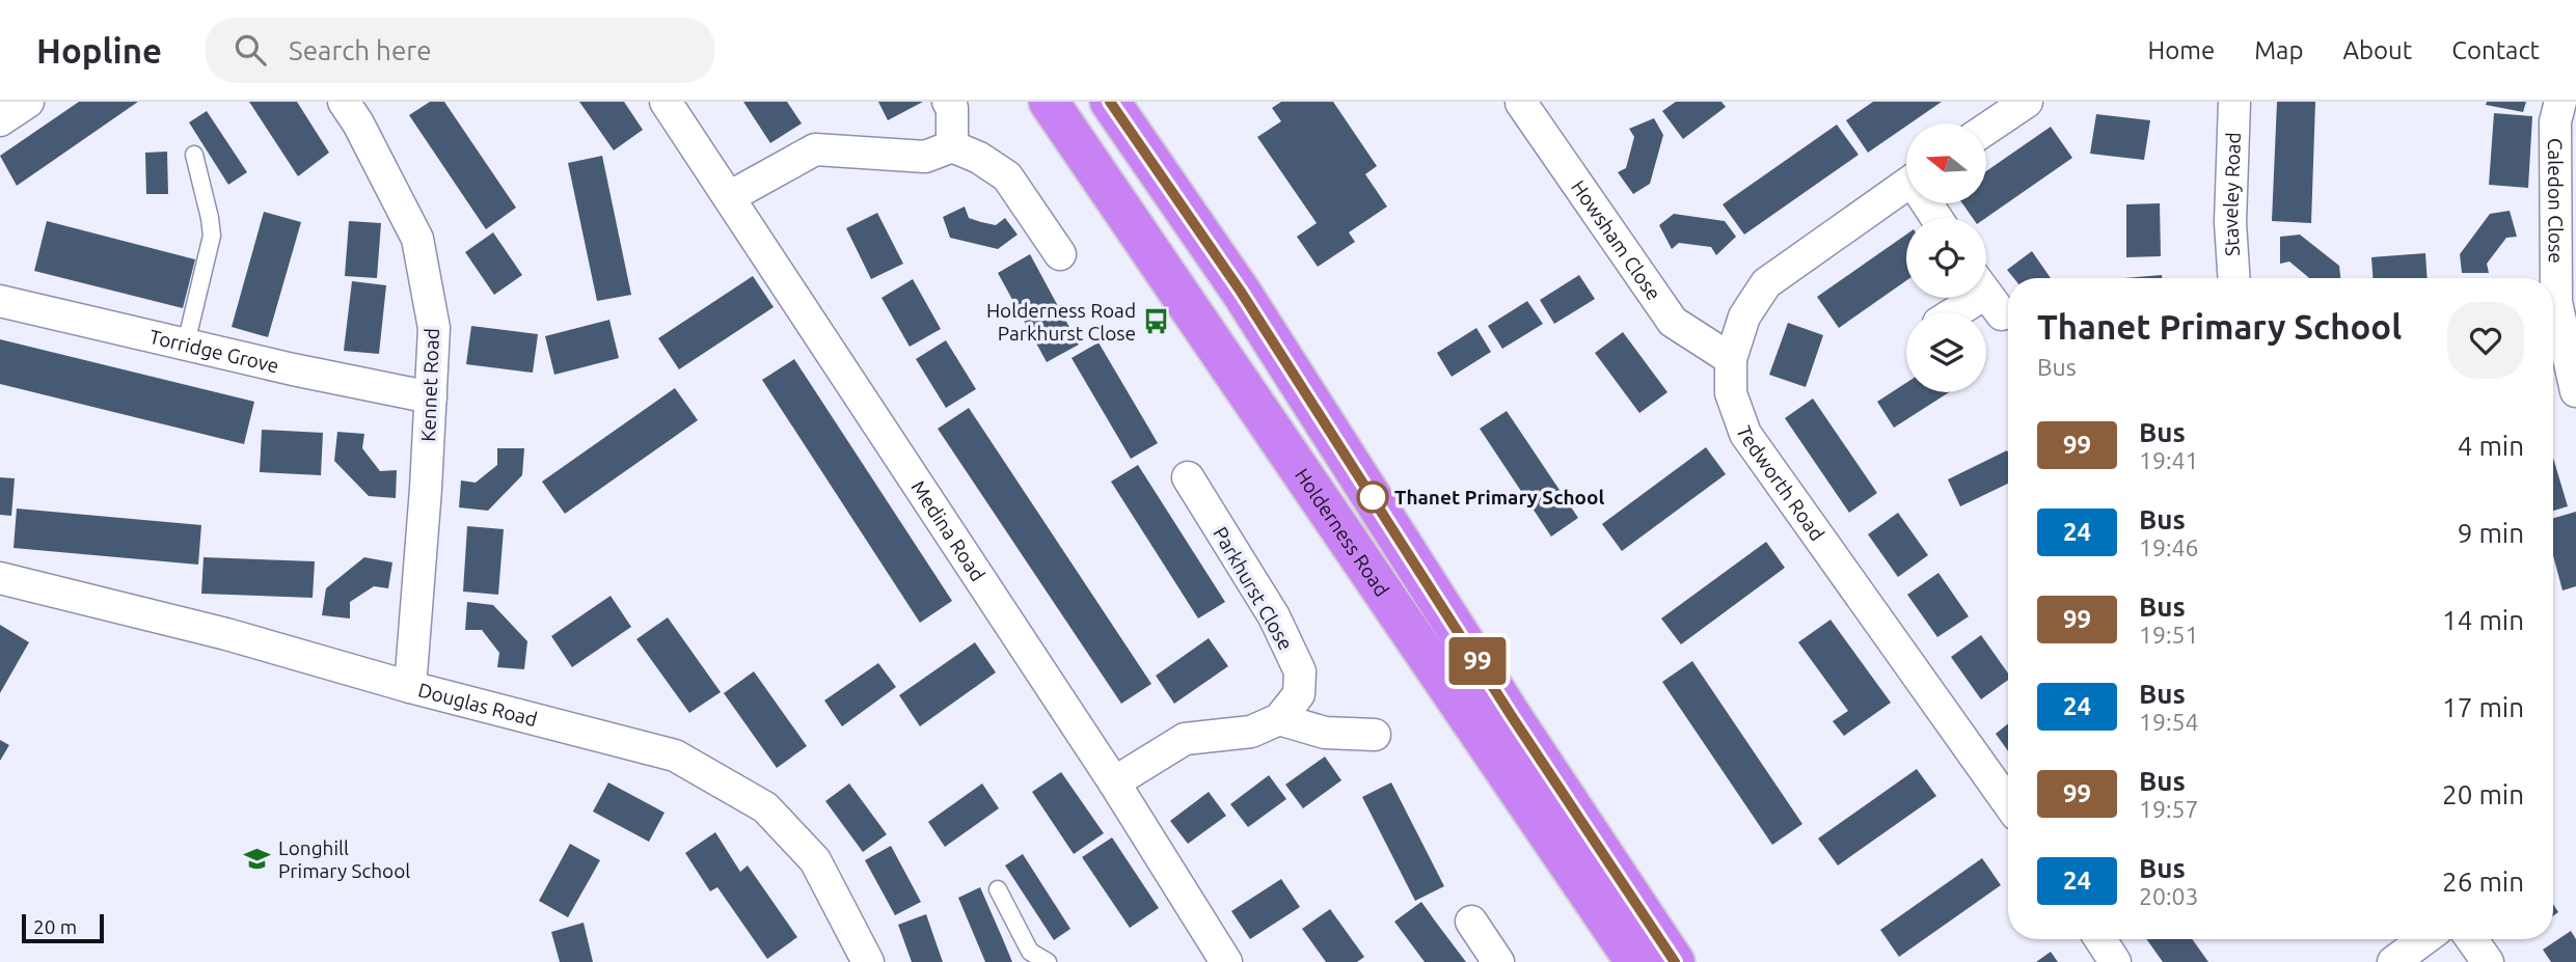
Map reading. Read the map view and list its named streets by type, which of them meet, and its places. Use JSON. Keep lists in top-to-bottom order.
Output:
{
  "streets": {
    "highway": ["Holderness Road"],
    "street": [
      "Staveley Road",
      "Caledon Close",
      "Howsham Close",
      "Torridge Grove",
      "Kennet Road",
      "Tedworth Road",
      "Medina Road",
      "Parkhurst Close",
      "Douglas Road"
    ]
  },
  "crossings": [
    ["Howsham Close", "Tedworth Road"],
    ["Torridge Grove", "Kennet Road"],
    ["Kennet Road", "Douglas Road"]
  ],
  "places": {
    "bus stop": ["Holderness Road Parkhurst Close"],
    "other": ["Thanet Primary School"],
    "school or university": ["Longhill Primary School"]
  },
  "lines": ["bus line 99"],
  "scale_bar": "20 m",
  "north": "left",
  "page": {
    "header": "Hopline",
    "search": "Search here",
    "nav": [
      "Home",
      "Map",
      "About",
      "Contact"
    ],
    "on_map": "99",
    "heading": ["Thanet Primary School", "Bus"],
    "list": [
      {
        "mark": "99",
        "name": "Bus",
        "note": "19:41",
        "value": "4 min"
      },
      {
        "mark": "24",
        "name": "Bus",
        "note": "19:46",
        "value": "9 min"
      },
      {
        "mark": "99",
        "name": "Bus",
        "note": "19:51",
        "value": "14 min"
      },
      {
        "mark": "24",
        "name": "Bus",
        "note": "19:54",
        "value": "17 min"
      },
      {
        "mark": "99",
        "name": "Bus",
        "note": "19:57",
        "value": "20 min"
      },
      {
        "mark": "24",
        "name": "Bus",
        "note": "20:03",
        "value": "26 min"
      }
    ],
    "scale": "20 m"
  }
}
